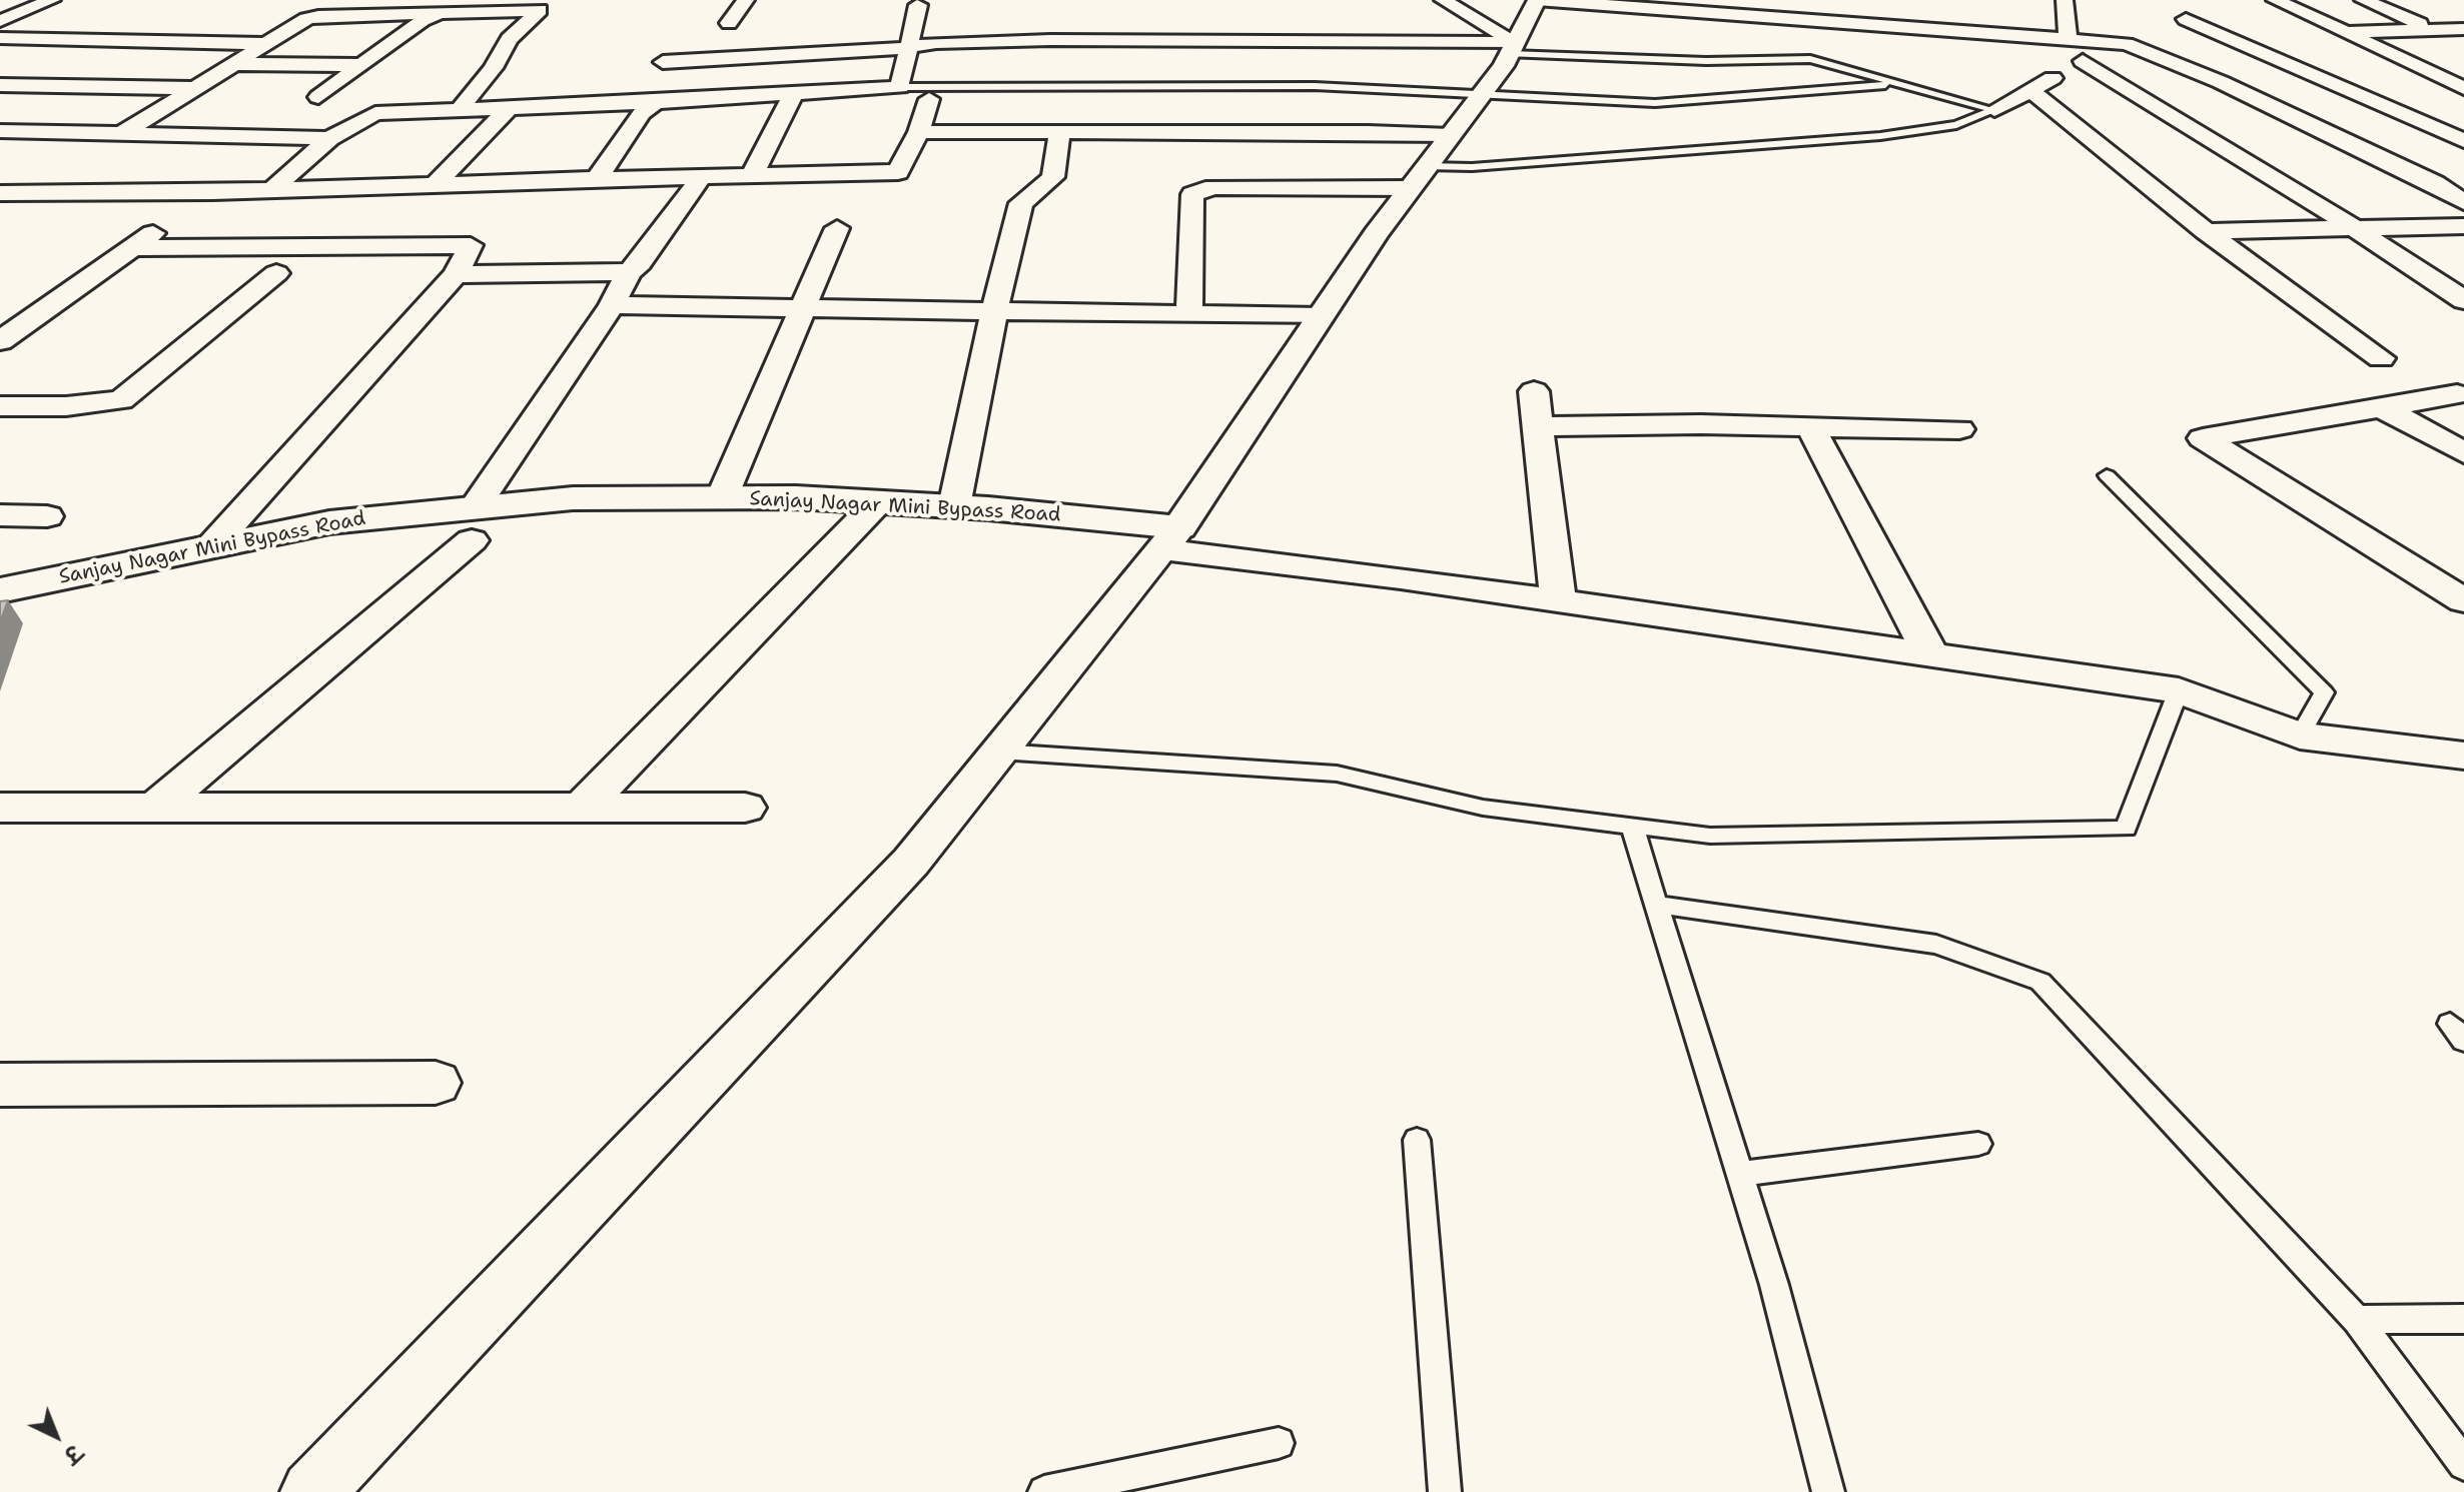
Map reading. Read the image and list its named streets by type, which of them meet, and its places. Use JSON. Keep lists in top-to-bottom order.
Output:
{
  "streets": {
    "street": ["Sanjay Nagar Mini Bypass Road"]
  },
  "north": "bottom right"
}
